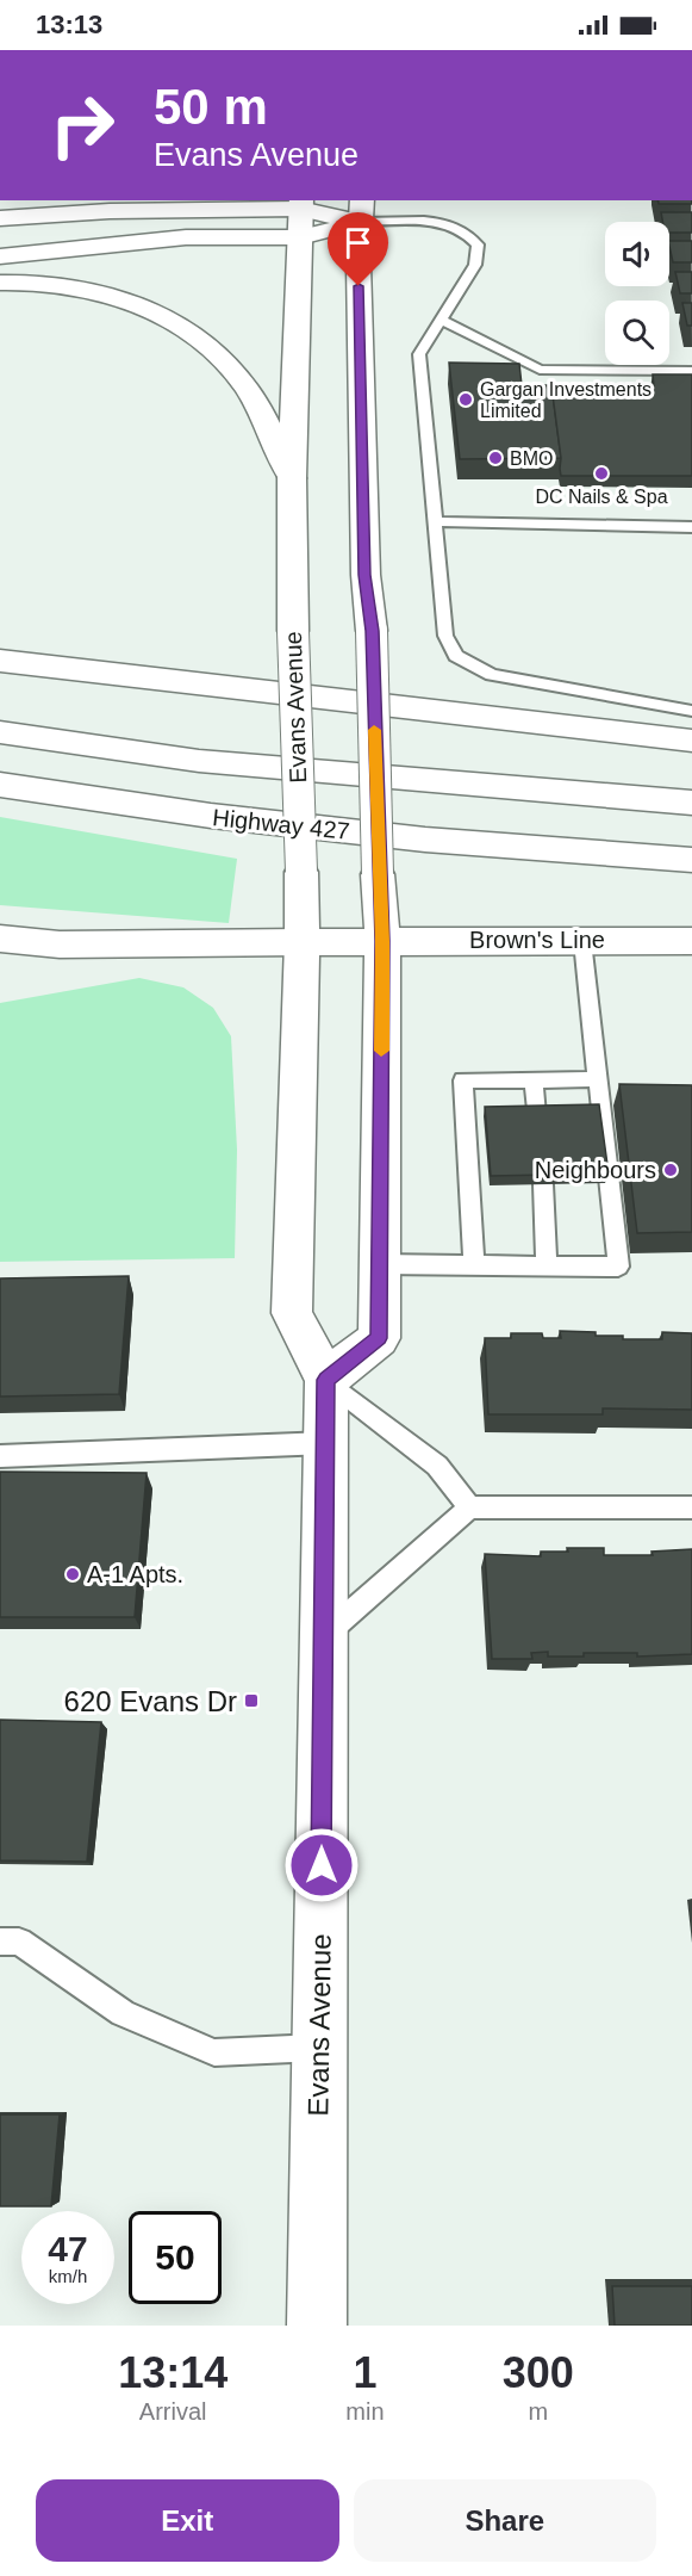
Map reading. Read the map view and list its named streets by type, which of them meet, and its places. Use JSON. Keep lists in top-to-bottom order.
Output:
{
  "streets": {
    "main road": ["Evans Avenue", "Highway 427", "Brown's Line"]
  },
  "crossings": [
    ["Evans Avenue", "Brown's Line"]
  ],
  "places": {
    "other": [
      "Gargan Investments Limited",
      "BMO",
      "DC Nails & Spa",
      "Neighbours",
      "A-1 Apts."
    ],
    "transit": ["620 Evans Dr"]
  },
  "page": {
    "status": "13:13",
    "turn": ["50 m", "Evans Avenue"],
    "speed": "47 km/h",
    "limit": "50",
    "eta": [
      "13:14",
      "Arrival",
      "1",
      "min",
      "300",
      "m"
    ],
    "buttons": ["Exit", "Share"]
  }
}
